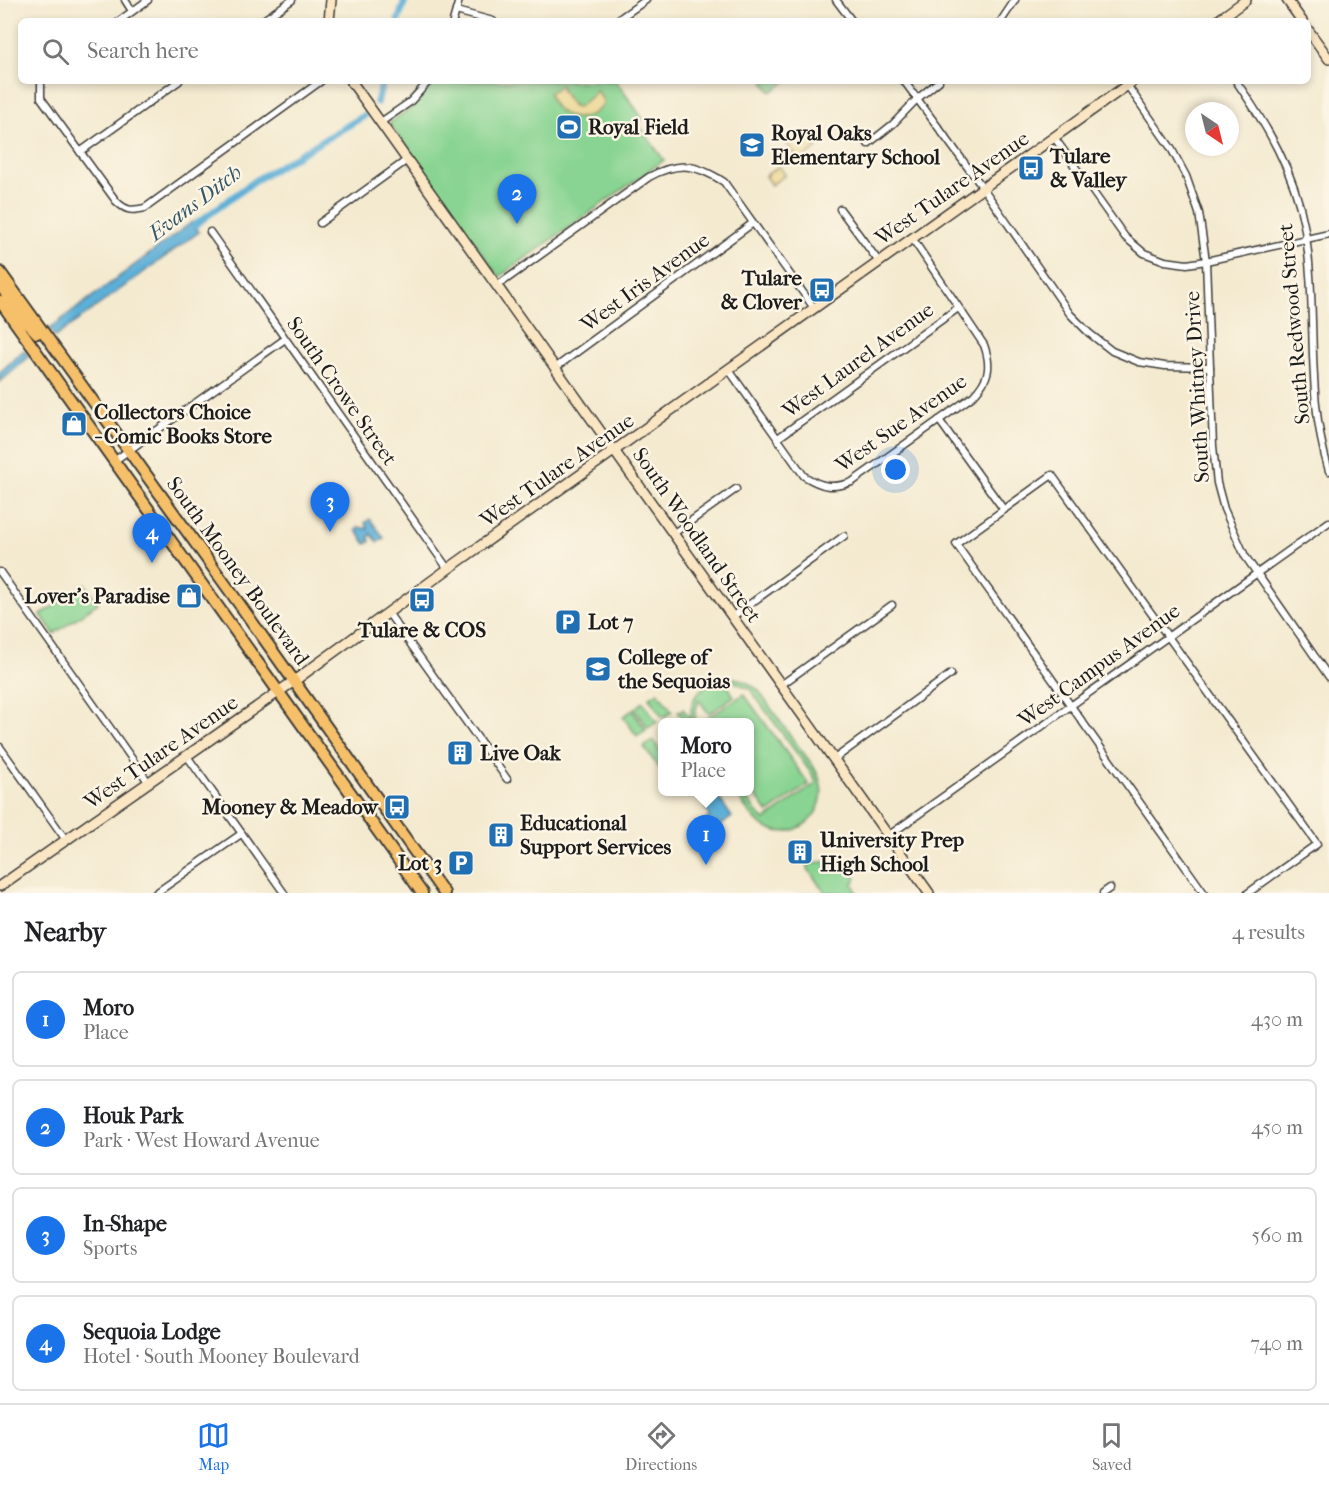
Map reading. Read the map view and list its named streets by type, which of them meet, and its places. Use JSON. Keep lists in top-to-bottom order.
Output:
{
  "streets": {
    "main road": ["South Mooney Boulevard"],
    "street": [
      "West Tulare Avenue",
      "West Iris Avenue",
      "South Redwood Street",
      "West Laurel Avenue",
      "South Whitney Drive",
      "South Crowe Street",
      "West Sue Avenue",
      "South Woodland Street",
      "West Campus Avenue"
    ]
  },
  "crossings": [
    ["West Tulare Avenue", "South Crowe Street"],
    ["West Tulare Avenue", "South Woodland Street"],
    ["West Tulare Avenue", "South Mooney Boulevard"],
    ["West Iris Avenue", "South Woodland Street"],
    ["West Laurel Avenue", "West Sue Avenue"],
    ["South Whitney Drive", "West Campus Avenue"],
    ["South Woodland Street", "West Campus Avenue"]
  ],
  "water": ["Evans Ditch"],
  "places": {
    "sports": ["Royal Field"],
    "school or university": ["Royal Oaks Elementary School", "College of the Sequoias"],
    "bus stop": [
      "Tulare & Valley",
      "Tulare & Clover",
      "Tulare & COS",
      "Mooney & Meadow"
    ],
    "shop": ["Collectors Choice - Comic Books Store", "Lover's Paradise"],
    "parking": ["Lot 7", "Lot 3"],
    "building": ["Live Oak", "Educational Support Services", "University Prep High School"]
  },
  "north": "bottom right",
  "page": {
    "search": "Search here",
    "pins": [
      "2",
      "3",
      "4",
      "1"
    ],
    "popup": ["Moro", "Place"],
    "heading": ["Nearby", "4 results"],
    "list": [
      {
        "mark": "1",
        "name": "Moro",
        "note": "Place",
        "value": "430 m"
      },
      {
        "mark": "2",
        "name": "Houk Park",
        "note": "Park · West Howard Avenue",
        "value": "450 m"
      },
      {
        "mark": "3",
        "name": "In-Shape",
        "note": "Sports",
        "value": "560 m"
      },
      {
        "mark": "4",
        "name": "Sequoia Lodge",
        "note": "Hotel · South Mooney Boulevard",
        "value": "740 m"
      }
    ],
    "nav": ["Map", "Directions", "Saved"]
  }
}
